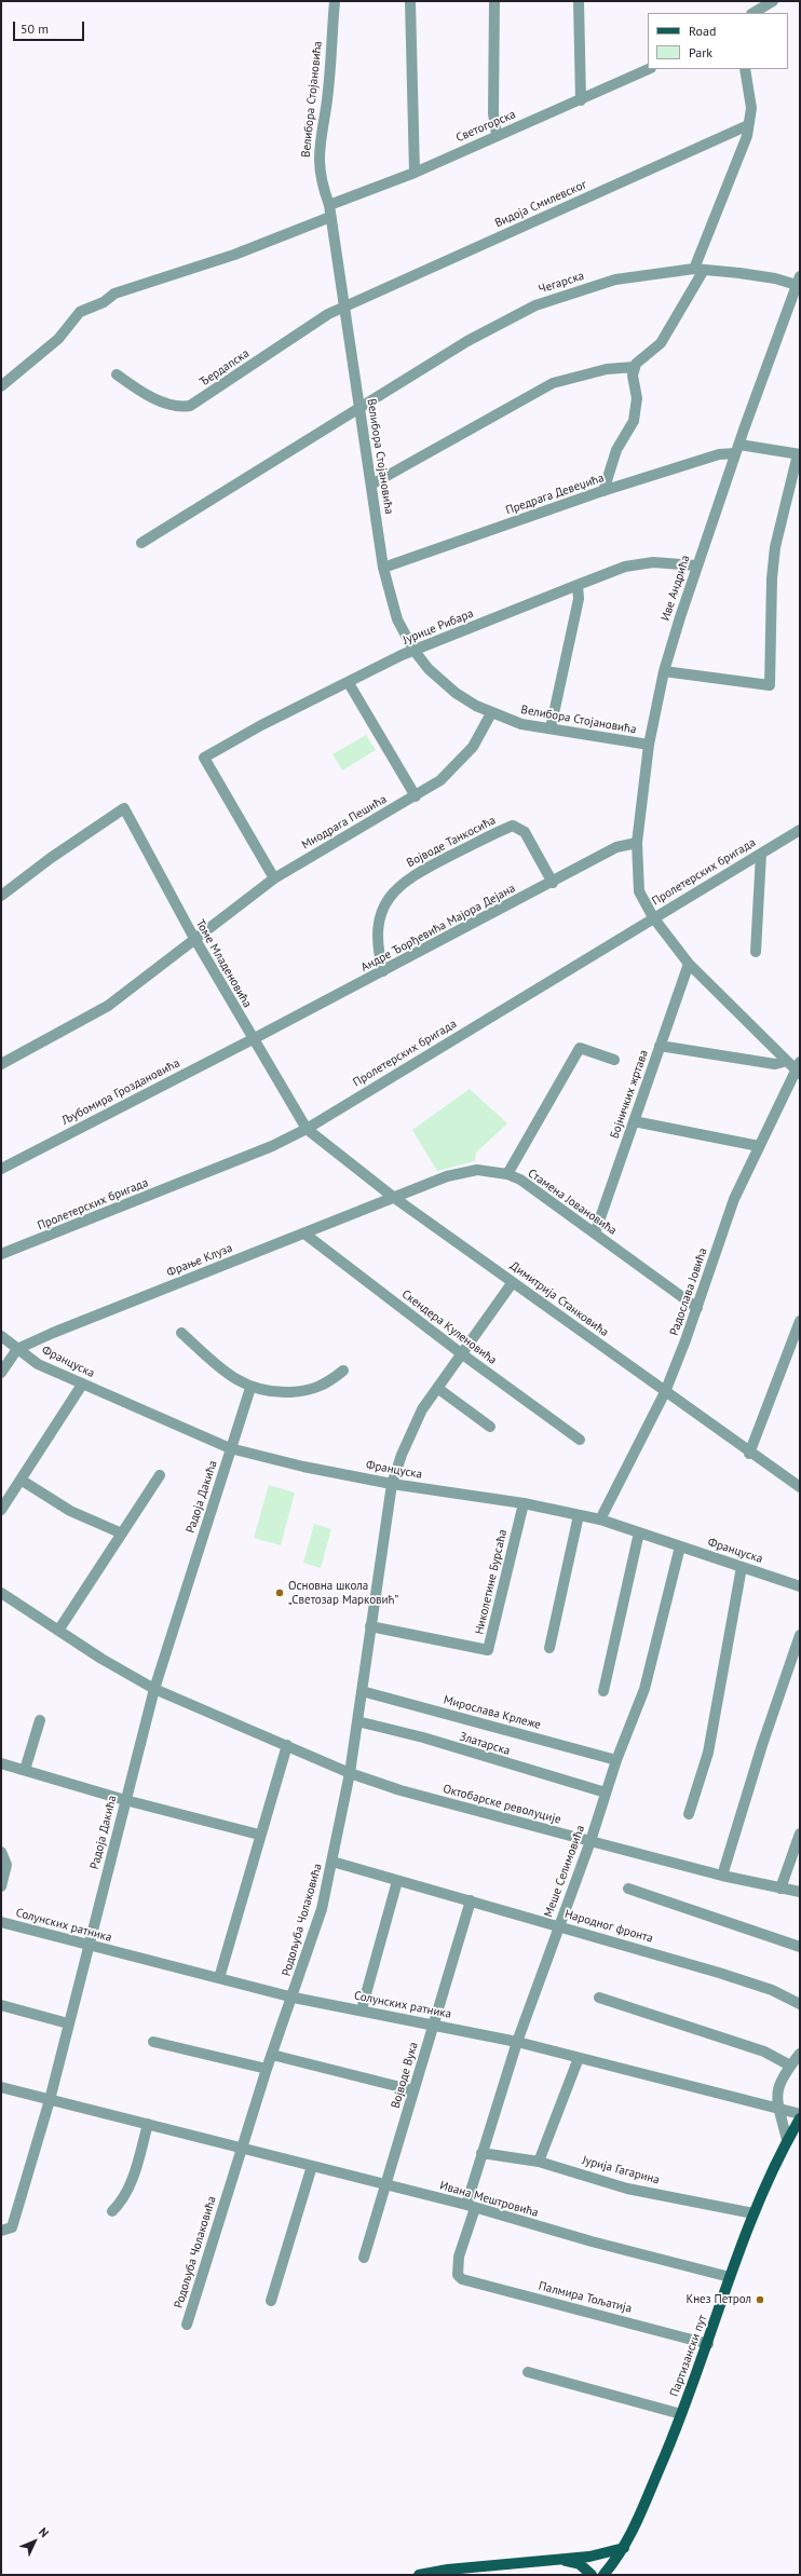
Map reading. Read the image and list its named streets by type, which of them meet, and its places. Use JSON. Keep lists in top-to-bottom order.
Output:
{
  "streets": {
    "main road": ["Партизански пут"],
    "street": [
      "Велибора Стојановића",
      "Светогорска",
      "Видоја Смилевског",
      "Чегарска",
      "Ђердапска",
      "Предрага Девеџића",
      "Иве Андрића",
      "Јурице Рибара",
      "Миодрага Пешића",
      "Војводе Танкосића",
      "Пролетерских бригада",
      "Андре Ђорђевића Мајора Дејана",
      "Томе Младеновића",
      "Љубомира Гроздановића",
      "Бојничких жртава",
      "Стамена Јовановића",
      "Фрање Клуза",
      "Радослава Јовића",
      "Димитрија Станковића",
      "Скендера Куленовића",
      "Француска",
      "Радоја Дакића",
      "Николетине Бурсаћа",
      "Мирослава Крлеже",
      "Златарска",
      "Октобарске револуције",
      "Меше Селимовића",
      "Родољуба Чолаковића",
      "Солунских ратника",
      "Народног фронта",
      "Војводе Вука",
      "Јурија Гагарина",
      "Ивана Мештровића",
      "Палмира Тољатија"
    ]
  },
  "crossings": [
    ["Велибора Стојановића", "Светогорска"],
    ["Велибора Стојановића", "Видоја Смилевског"],
    ["Велибора Стојановића", "Чегарска"],
    ["Велибора Стојановића", "Ђердапска"],
    ["Велибора Стојановића", "Предрага Девеџића"],
    ["Велибора Стојановића", "Иве Андрића"],
    ["Велибора Стојановића", "Јурице Рибара"],
    ["Велибора Стојановића", "Миодрага Пешића"],
    ["Видоја Смилевског", "Ђердапска"],
    ["Чегарска", "Иве Андрића"],
    ["Предрага Девеџића", "Иве Андрића"],
    ["Иве Андрића", "Јурице Рибара"],
    ["Иве Андрића", "Пролетерских бригада"],
    ["Иве Андрића", "Андре Ђорђевића Мајора Дејана"],
    ["Иве Андрића", "Бојничких жртава"],
    ["Иве Андрића", "Радослава Јовића"],
    ["Јурице Рибара", "Миодрага Пешића"],
    ["Миодрага Пешића", "Томе Младеновића"],
    ["Војводе Танкосића", "Андре Ђорђевића Мајора Дејана"],
    ["Пролетерских бригада", "Томе Младеновића"],
    ["Пролетерских бригада", "Димитрија Станковића"],
    ["Андре Ђорђевића Мајора Дејана", "Томе Младеновића"],
    ["Андре Ђорђевића Мајора Дејана", "Љубомира Гроздановића"],
    ["Томе Младеновића", "Љубомира Гроздановића"],
    ["Томе Младеновића", "Димитрија Станковића"],
    ["Бојничких жртава", "Стамена Јовановића"],
    ["Стамена Јовановића", "Фрање Клуза"],
    ["Стамена Јовановића", "Радослава Јовића"],
    ["Стамена Јовановића", "Димитрија Станковића"],
    ["Фрање Клуза", "Димитрија Станковића"],
    ["Фрање Клуза", "Скендера Куленовића"],
    ["Фрање Клуза", "Француска"],
    ["Радослава Јовића", "Димитрија Станковића"],
    ["Радослава Јовића", "Француска"],
    ["Димитрија Станковића", "Родољуба Чолаковића"],
    ["Скендера Куленовића", "Родољуба Чолаковића"],
    ["Француска", "Радоја Дакића"],
    ["Француска", "Николетине Бурсаћа"],
    ["Француска", "Меше Селимовића"],
    ["Француска", "Родољуба Чолаковића"],
    ["Радоја Дакића", "Октобарске револуције"],
    ["Радоја Дакића", "Солунских ратника"],
    ["Радоја Дакића", "Ивана Мештровића"],
    ["Николетине Бурсаћа", "Родољуба Чолаковића"],
    ["Мирослава Крлеже", "Меше Селимовића"],
    ["Мирослава Крлеже", "Родољуба Чолаковића"],
    ["Златарска", "Меше Селимовића"],
    ["Златарска", "Родољуба Чолаковића"],
    ["Октобарске револуције", "Меше Селимовића"],
    ["Октобарске револуције", "Родољуба Чолаковића"],
    ["Меше Селимовића", "Солунских ратника"],
    ["Меше Селимовића", "Народног фронта"],
    ["Меше Селимовића", "Јурија Гагарина"],
    ["Меше Селимовића", "Ивана Мештровића"],
    ["Меше Селимовића", "Палмира Тољатија"],
    ["Родољуба Чолаковића", "Солунских ратника"],
    ["Родољуба Чолаковића", "Народног фронта"],
    ["Родољуба Чолаковића", "Ивана Мештровића"],
    ["Солунских ратника", "Војводе Вука"],
    ["Народног фронта", "Војводе Вука"],
    ["Војводе Вука", "Ивана Мештровића"],
    ["Јурија Гагарина", "Партизански пут"],
    ["Ивана Мештровића", "Партизански пут"],
    ["Палмира Тољатија", "Партизански пут"]
  ],
  "places": ["Основна школа „Светозар Марковић”", "Кнез Петрол"],
  "legend": ["Road", "Park"],
  "scale_bar": "50 m",
  "north": "top right"
}
